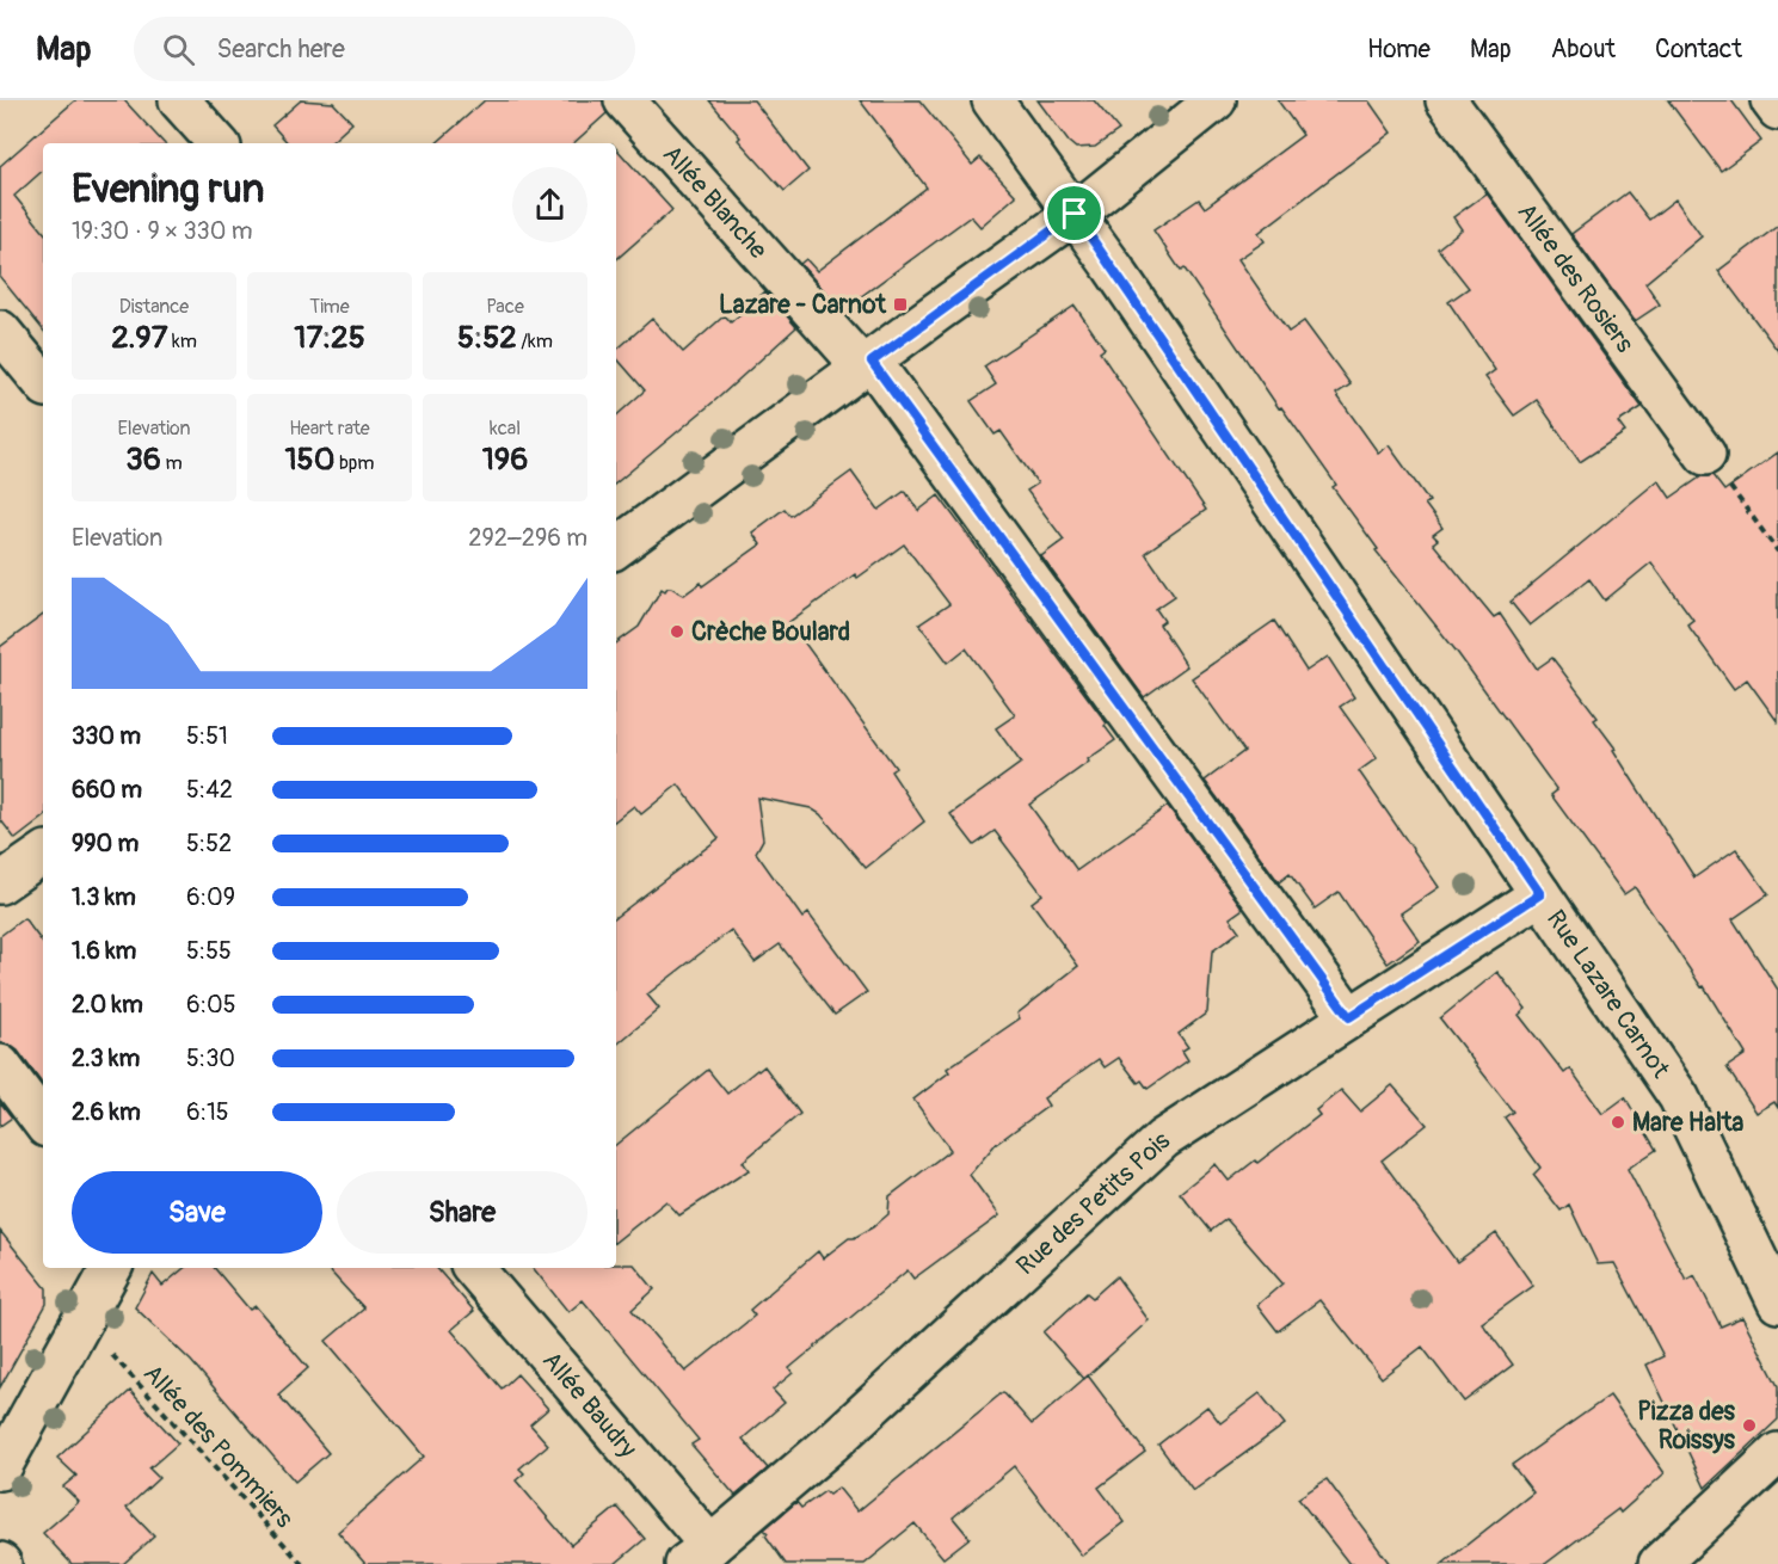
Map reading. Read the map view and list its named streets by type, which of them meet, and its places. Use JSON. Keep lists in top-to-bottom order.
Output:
{
  "streets": {
    "street": [
      "Allée Blanche",
      "Allée des Rosiers",
      "Rue Lazare Carnot",
      "Rue des Petits Pois",
      "Allée Baudry"
    ],
    "path": ["Allée des Pommiers"]
  },
  "crossings": [
    ["Allée Blanche", "Rue des Petits Pois"],
    ["Rue Lazare Carnot", "Rue des Petits Pois"],
    ["Rue des Petits Pois", "Allée Baudry"]
  ],
  "places": {
    "transit": ["Lazare - Carnot"],
    "other": ["Crèche Boulard", "Mare Halta", "Pizza des Roissys"]
  },
  "page": {
    "header": "Map",
    "search": "Search here",
    "nav": [
      "Home",
      "Map",
      "About",
      "Contact"
    ],
    "heading": ["Evening run", "19:30 · 9 × 330 m"],
    "stats": [
      ["Distance", "2.97 km"],
      ["Time", "17:25"],
      ["Pace", "5:52 /km"],
      ["Elevation", "36 m"],
      ["Heart rate", "150 bpm"],
      ["kcal", "196"]
    ],
    "chart": ["Elevation", "292–296 m"],
    "list": [
      {
        "name": "330 m",
        "note": "5:51"
      },
      {
        "name": "660 m",
        "note": "5:42"
      },
      {
        "name": "990 m",
        "note": "5:52"
      },
      {
        "name": "1.3 km",
        "note": "6:09"
      },
      {
        "name": "1.6 km",
        "note": "5:55"
      },
      {
        "name": "2.0 km",
        "note": "6:05"
      },
      {
        "name": "2.3 km",
        "note": "5:30"
      },
      {
        "name": "2.6 km",
        "note": "6:15"
      }
    ],
    "buttons": ["Save", "Share"]
  }
}
